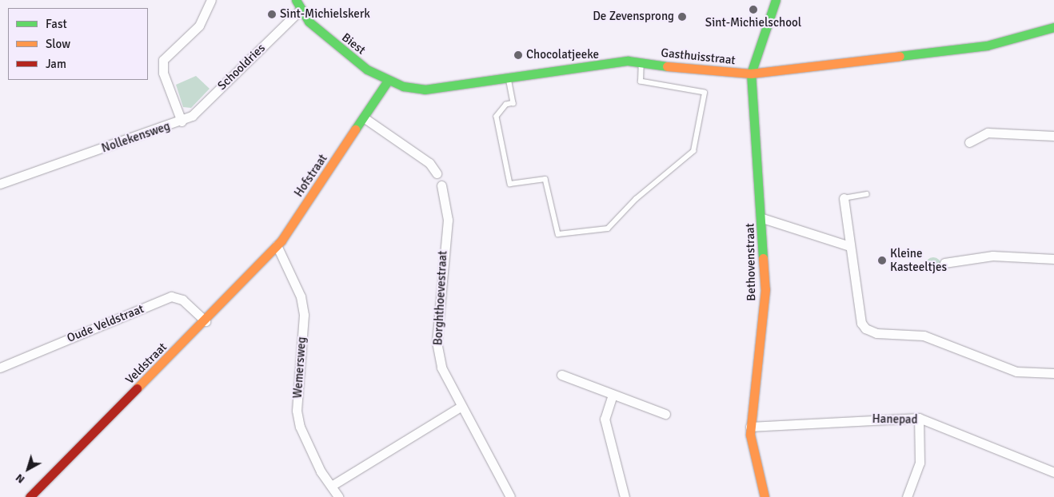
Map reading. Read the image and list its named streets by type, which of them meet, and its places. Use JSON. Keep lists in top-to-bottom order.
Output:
{
  "streets": {
    "main road": [
      "Biest",
      "Gasthuisstraat",
      "Hofstraat",
      "Bethovenstraat",
      "Veldstraat"
    ],
    "street": [
      "Schooldries",
      "Nollekensweg",
      "Borghthoevestraat",
      "Oude Veldstraat",
      "Wemersweg",
      "Hanepad"
    ]
  },
  "crossings": [
    ["Biest", "Gasthuisstraat"],
    ["Biest", "Schooldries"],
    ["Biest", "Hofstraat"],
    ["Gasthuisstraat", "Hofstraat"],
    ["Gasthuisstraat", "Bethovenstraat"],
    ["Schooldries", "Nollekensweg"],
    ["Hofstraat", "Veldstraat"],
    ["Hofstraat", "Wemersweg"],
    ["Bethovenstraat", "Hanepad"],
    ["Oude Veldstraat", "Veldstraat"],
    ["Veldstraat", "Wemersweg"]
  ],
  "places": [
    "Sint-Michielschool",
    "Sint-Michielskerk",
    "De Zevensprong",
    "Chocolatjeeke",
    "Kleine Kasteeltjes"
  ],
  "legend": ["Fast", "Slow", "Jam"],
  "north": "bottom left"
}
